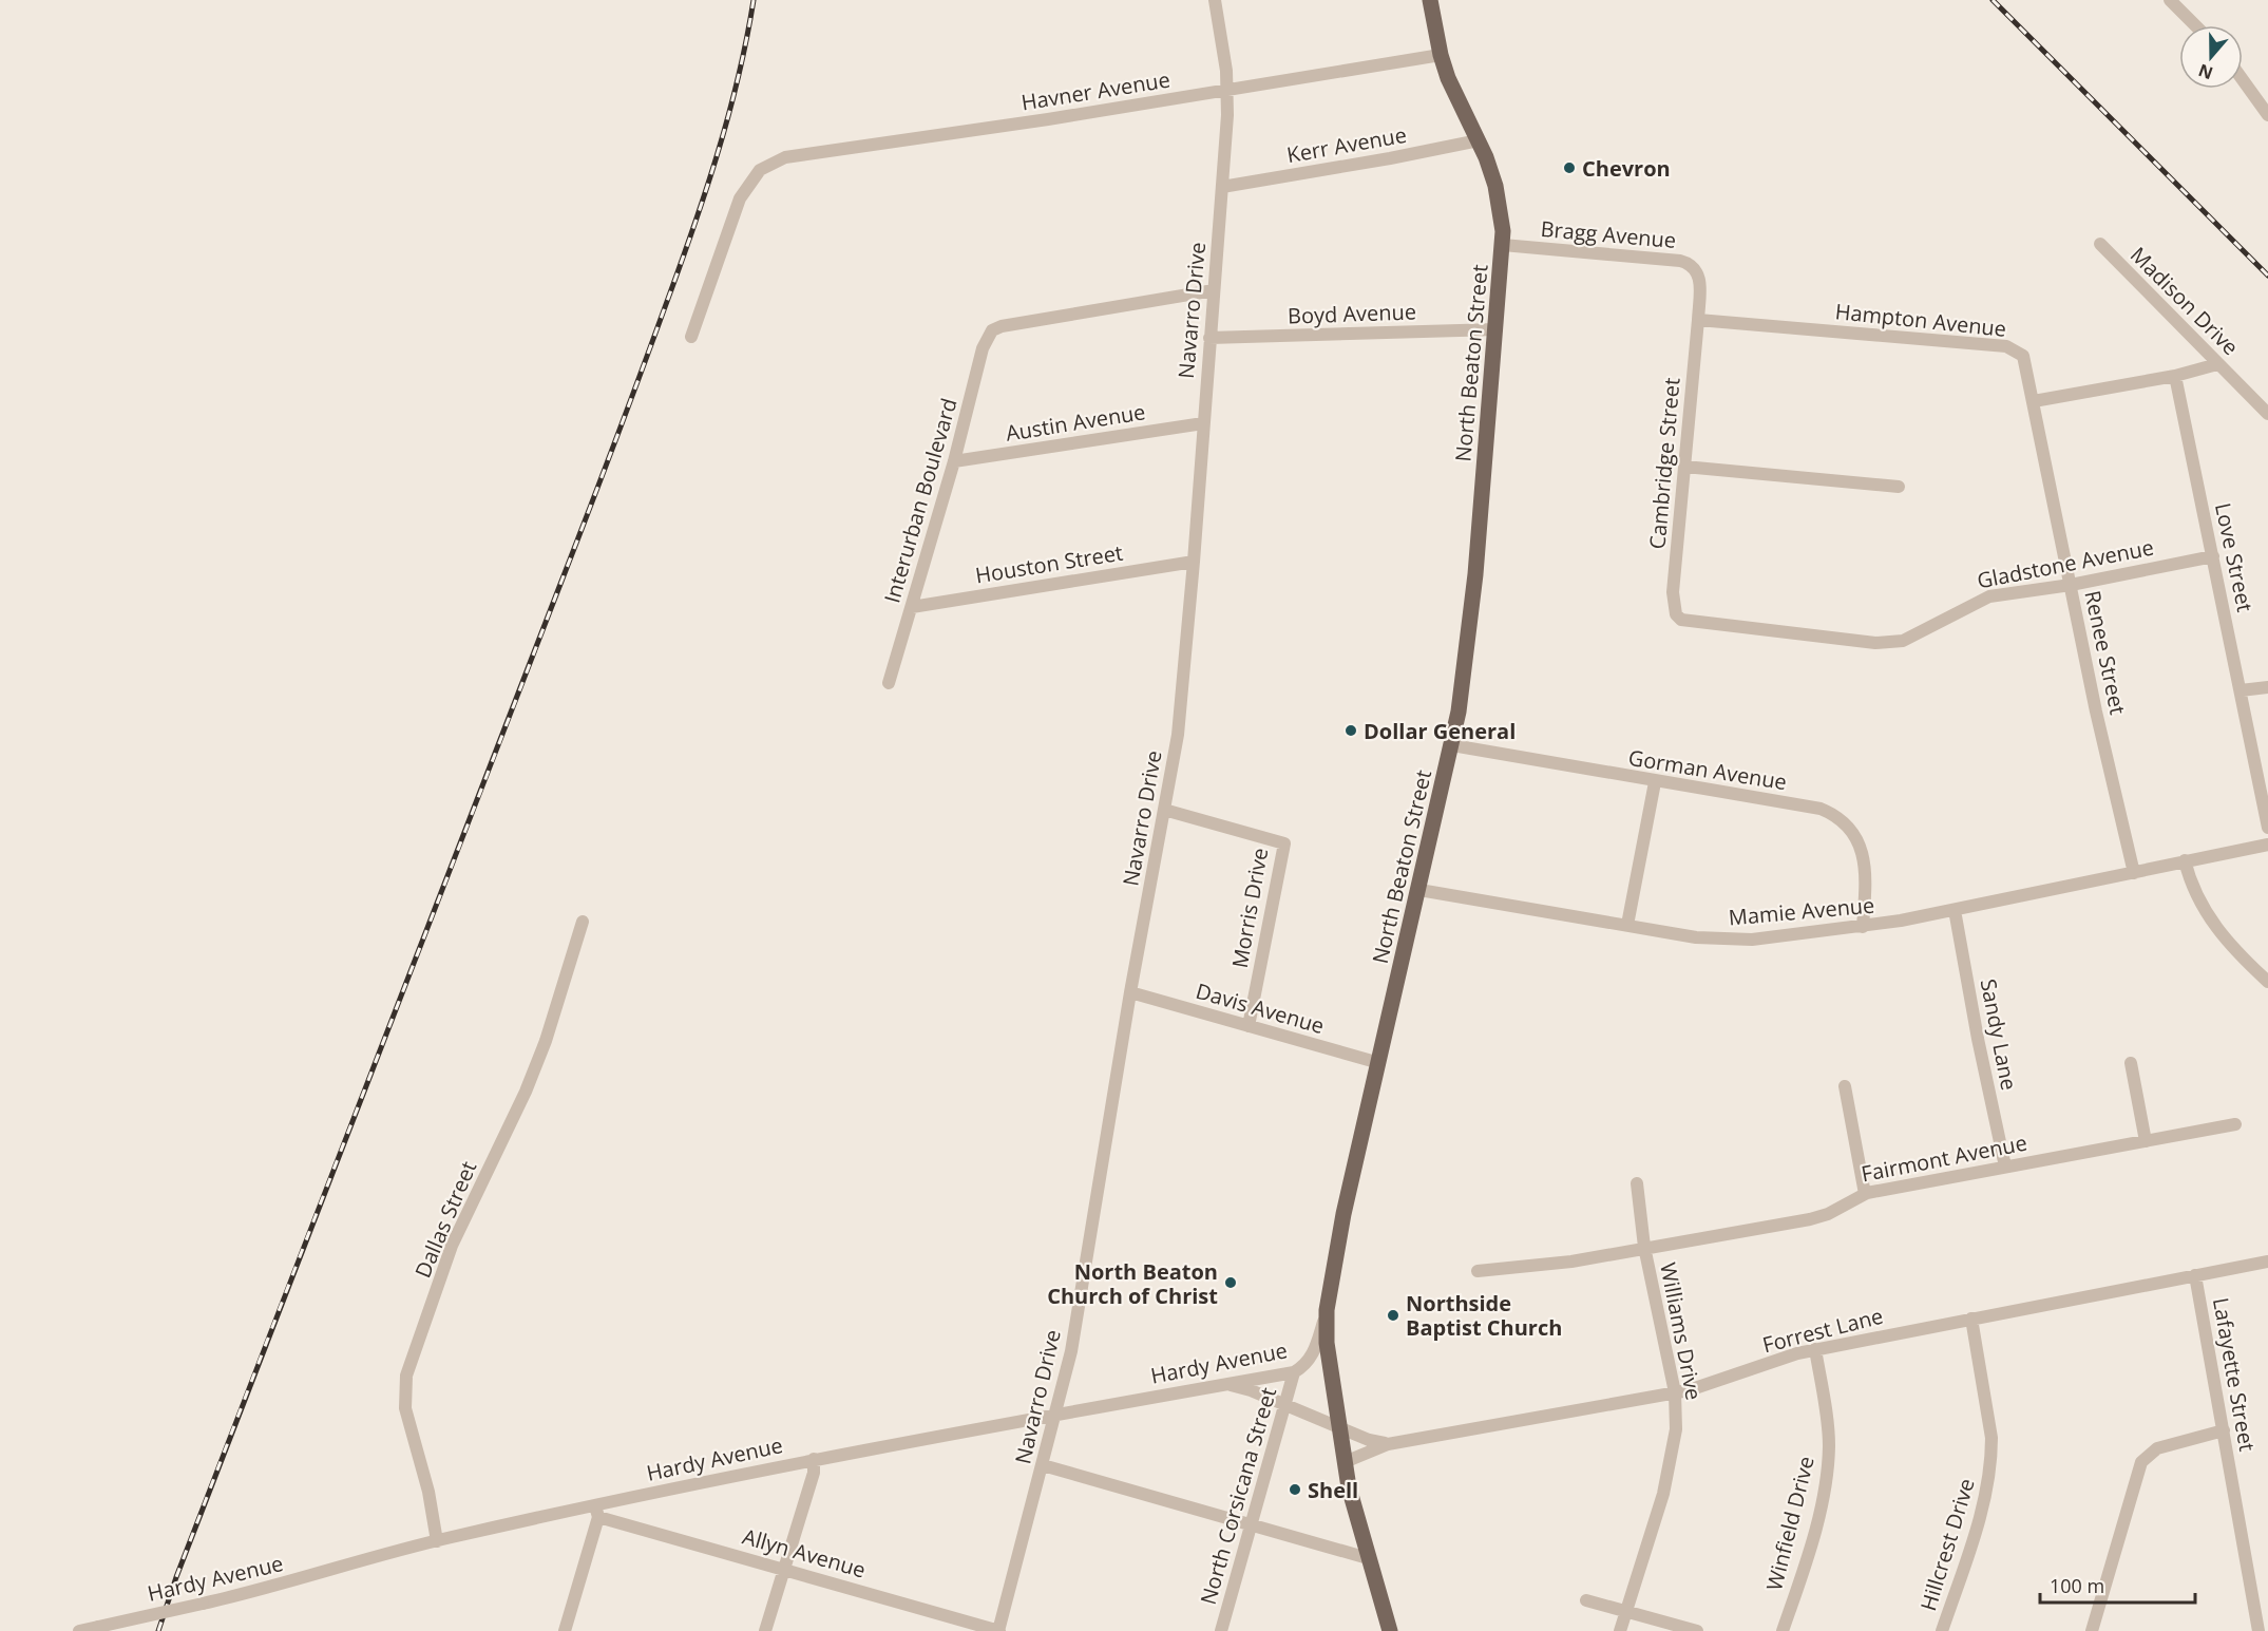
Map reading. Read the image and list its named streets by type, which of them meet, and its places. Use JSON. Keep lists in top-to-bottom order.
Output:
{
  "streets": {
    "main road": ["North Beaton Street"],
    "street": [
      "Havner Avenue",
      "Kerr Avenue",
      "Bragg Avenue",
      "Madison Drive",
      "Navarro Drive",
      "Boyd Avenue",
      "Hampton Avenue",
      "Austin Avenue",
      "Cambridge Street",
      "Interurban Boulevard",
      "Love Street",
      "Houston Street",
      "Gladstone Avenue",
      "Renee Street",
      "Gorman Avenue",
      "Morris Drive",
      "Mamie Avenue",
      "Davis Avenue",
      "Sandy Lane",
      "Fairmont Avenue",
      "Dallas Street",
      "Forrest Lane",
      "Williams Drive",
      "Hardy Avenue",
      "Lafayette Street",
      "North Corsicana Street",
      "Winfield Drive",
      "Hillcrest Drive",
      "Allyn Avenue"
    ]
  },
  "crossings": [
    ["Havner Avenue", "Navarro Drive"],
    ["Havner Avenue", "North Beaton Street"],
    ["Kerr Avenue", "Navarro Drive"],
    ["Kerr Avenue", "North Beaton Street"],
    ["Bragg Avenue", "Hampton Avenue"],
    ["Bragg Avenue", "North Beaton Street"],
    ["Bragg Avenue", "Cambridge Street"],
    ["Navarro Drive", "Boyd Avenue"],
    ["Navarro Drive", "Austin Avenue"],
    ["Navarro Drive", "Interurban Boulevard"],
    ["Navarro Drive", "Houston Street"],
    ["Navarro Drive", "Morris Drive"],
    ["Navarro Drive", "Davis Avenue"],
    ["Navarro Drive", "Hardy Avenue"],
    ["Navarro Drive", "Allyn Avenue"],
    ["Boyd Avenue", "North Beaton Street"],
    ["Hampton Avenue", "Cambridge Street"],
    ["Hampton Avenue", "Renee Street"],
    ["North Beaton Street", "Gorman Avenue"],
    ["North Beaton Street", "Mamie Avenue"],
    ["North Beaton Street", "Davis Avenue"],
    ["North Beaton Street", "Forrest Lane"],
    ["North Beaton Street", "Hardy Avenue"],
    ["Austin Avenue", "Interurban Boulevard"],
    ["Cambridge Street", "Gladstone Avenue"],
    ["Interurban Boulevard", "Houston Street"],
    ["Love Street", "Gladstone Avenue"],
    ["Gladstone Avenue", "Renee Street"],
    ["Renee Street", "Mamie Avenue"],
    ["Gorman Avenue", "Mamie Avenue"],
    ["Morris Drive", "Davis Avenue"],
    ["Mamie Avenue", "Sandy Lane"],
    ["Sandy Lane", "Fairmont Avenue"],
    ["Fairmont Avenue", "Williams Drive"],
    ["Dallas Street", "Hardy Avenue"],
    ["Forrest Lane", "Williams Drive"],
    ["Forrest Lane", "Hardy Avenue"],
    ["Forrest Lane", "Lafayette Street"],
    ["Forrest Lane", "North Corsicana Street"],
    ["Forrest Lane", "Winfield Drive"],
    ["Forrest Lane", "Hillcrest Drive"],
    ["Hardy Avenue", "North Corsicana Street"],
    ["Hardy Avenue", "Allyn Avenue"]
  ],
  "places": [
    "Chevron",
    "Dollar General",
    "North Beaton Church of Christ",
    "Northside Baptist Church",
    "Shell"
  ],
  "scale_bar": "100 m",
  "north": "bottom"
}
